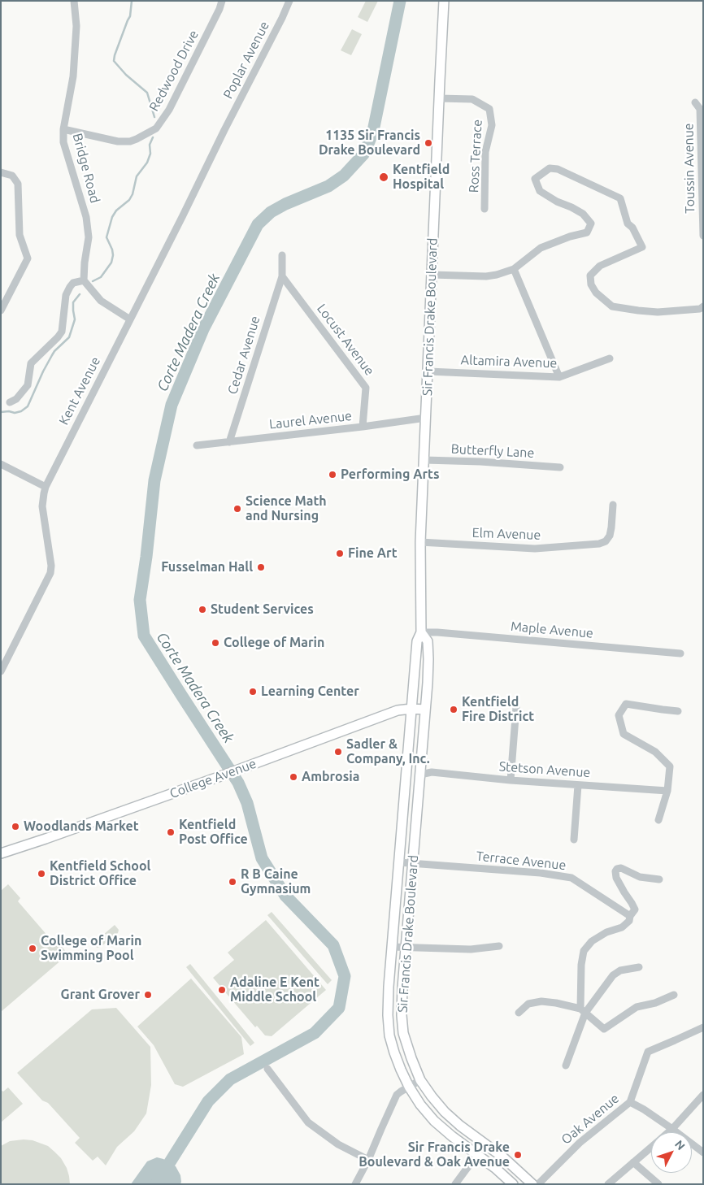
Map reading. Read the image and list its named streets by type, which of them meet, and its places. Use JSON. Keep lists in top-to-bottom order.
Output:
{
  "streets": {
    "main road": ["Sir Francis Drake Boulevard", "College Avenue"],
    "street": [
      "Poplar Avenue",
      "Redwood Drive",
      "Ross Terrace",
      "Bridge Road",
      "Toussin Avenue",
      "Locust Avenue",
      "Cedar Avenue",
      "Altamira Avenue",
      "Kent Avenue",
      "Laurel Avenue",
      "Butterfly Lane",
      "Elm Avenue",
      "Maple Avenue",
      "Stetson Avenue",
      "Terrace Avenue",
      "Oak Avenue"
    ]
  },
  "crossings": [
    ["Poplar Avenue", "Kent Avenue"],
    ["Redwood Drive", "Bridge Road"],
    ["Ross Terrace", "Sir Francis Drake Boulevard"],
    ["Sir Francis Drake Boulevard", "Altamira Avenue"],
    ["Sir Francis Drake Boulevard", "Laurel Avenue"],
    ["Sir Francis Drake Boulevard", "Butterfly Lane"],
    ["Sir Francis Drake Boulevard", "Elm Avenue"],
    ["Sir Francis Drake Boulevard", "Maple Avenue"],
    ["Sir Francis Drake Boulevard", "Stetson Avenue"],
    ["Sir Francis Drake Boulevard", "College Avenue"],
    ["Sir Francis Drake Boulevard", "Terrace Avenue"],
    ["Locust Avenue", "Cedar Avenue"],
    ["Locust Avenue", "Laurel Avenue"],
    ["Cedar Avenue", "Laurel Avenue"]
  ],
  "water": ["Corte Madera Creek"],
  "places": [
    "1135 Sir Francis Drake Boulevard",
    "Kentfield Hospital",
    "Performing Arts",
    "Science Math and Nursing",
    "Fine Art",
    "Fusselman Hall",
    "Student Services",
    "College of Marin",
    "Learning Center",
    "Kentfield Fire District",
    "Sadler & Company, Inc.",
    "Ambrosia",
    "Woodlands Market",
    "Kentfield Post Office",
    "Kentfield School District Office",
    "R B Caine Gymnasium",
    "College of Marin Swimming Pool",
    "Adaline E Kent Middle School",
    "Grant Grover",
    "Sir Francis Drake Boulevard & Oak Avenue"
  ],
  "north": "top right"
}
